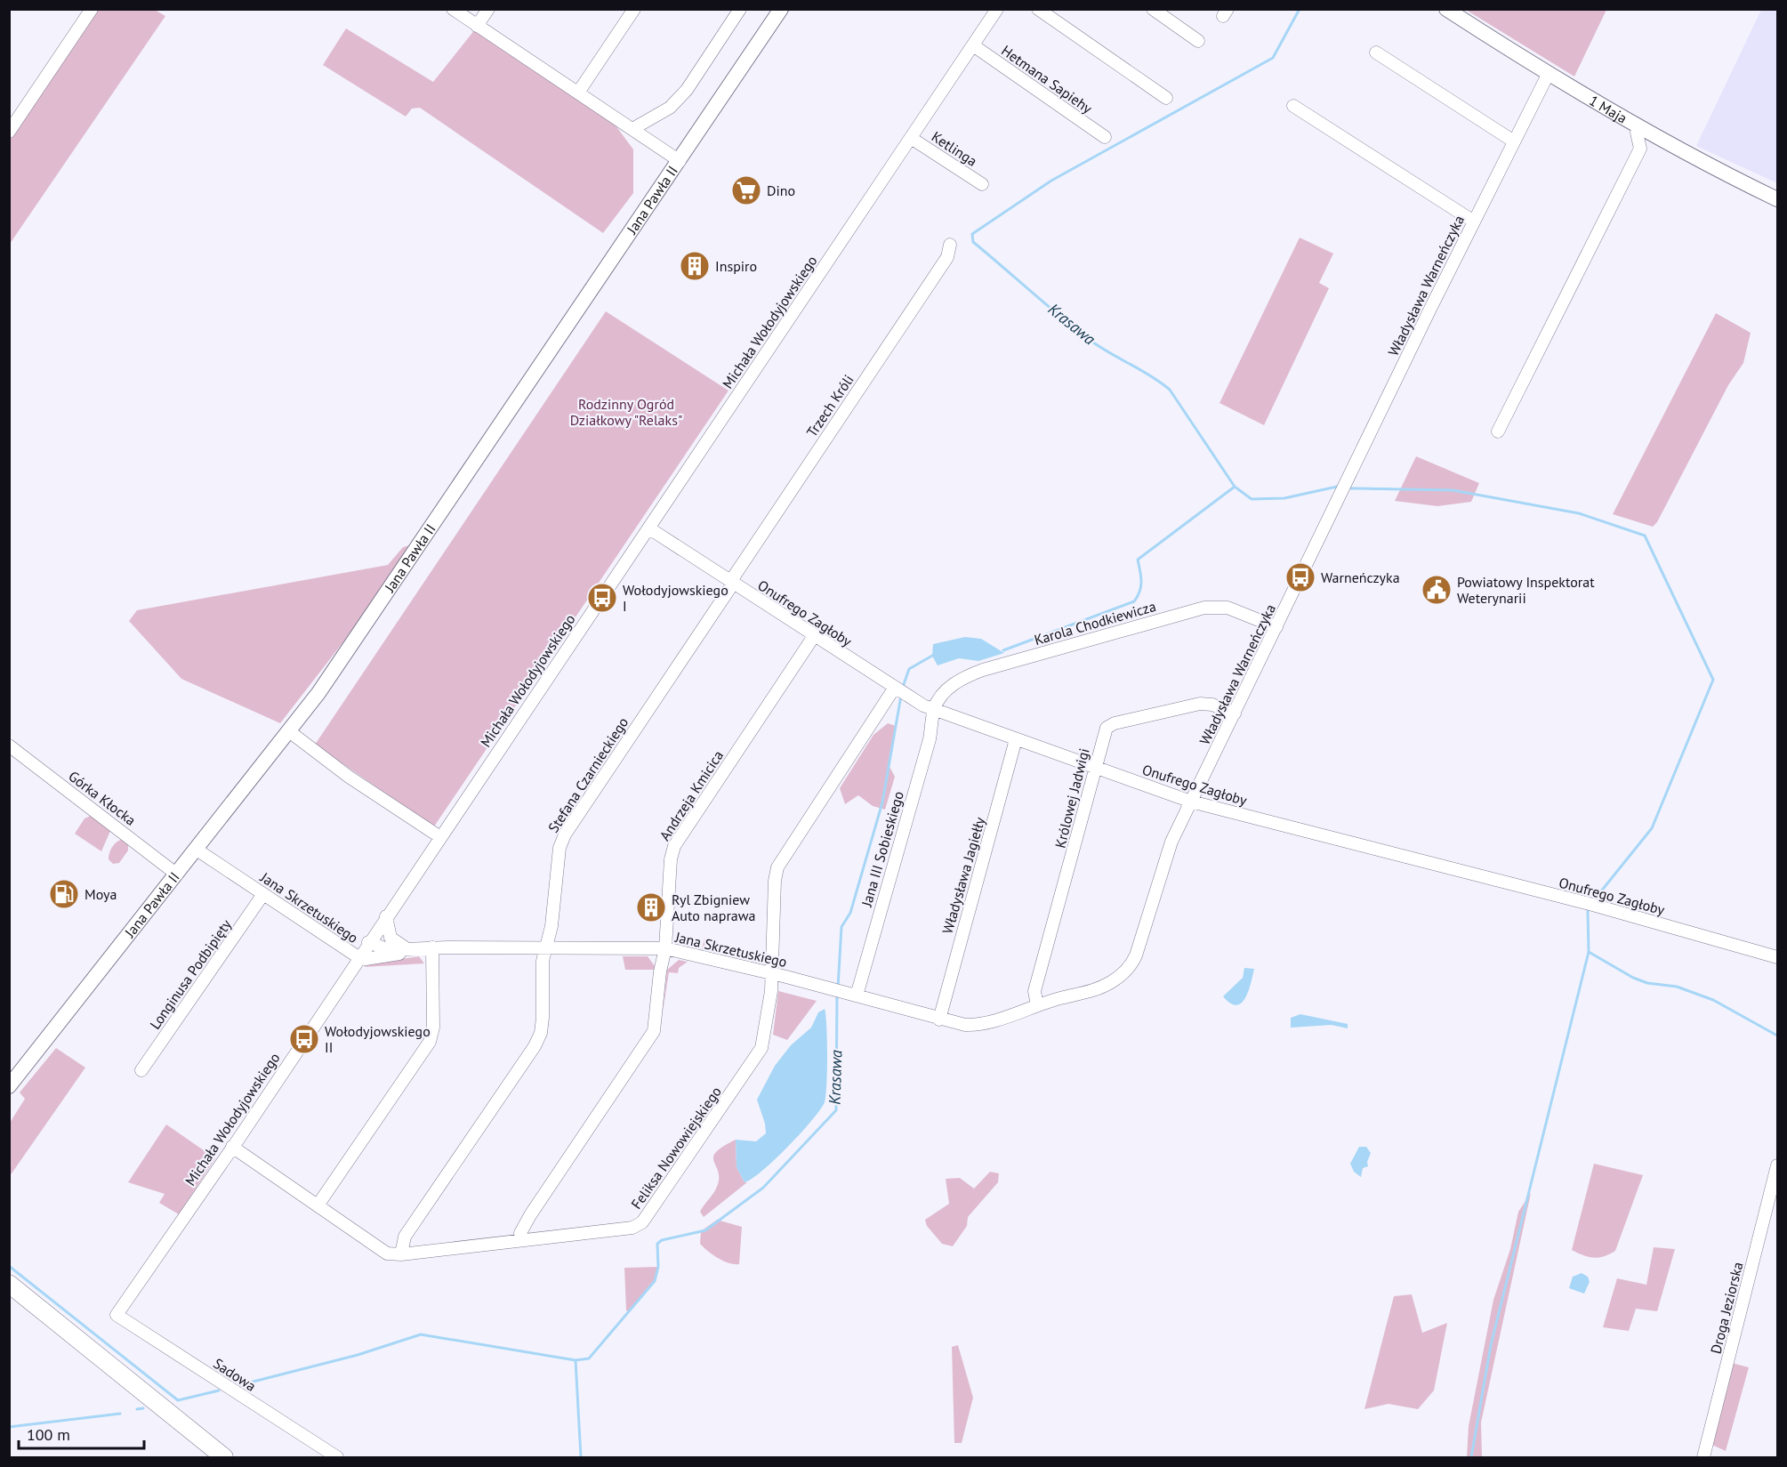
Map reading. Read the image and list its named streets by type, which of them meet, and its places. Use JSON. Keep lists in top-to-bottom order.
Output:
{
  "streets": {
    "main road": ["1 Maja", "Jana Pawła II"],
    "street": [
      "Hetmana Sapiehy",
      "Ketlinga",
      "Władysława Warneńczyka",
      "Michała Wołodyjowskiego",
      "Trzech Króli",
      "Onufrego Zagłoby",
      "Karola Chodkiewicza",
      "Stefana Czarnieckiego",
      "Andrzeja Kmicica",
      "Górka Kłocka",
      "Królowej Jadwigi",
      "Jana III Sobieskiego",
      "Władysława Jagiełły",
      "Jana Skrzetuskiego",
      "Longinusa Podbipięty",
      "Feliksa Nowowiejskiego",
      "Droga Jeziorska",
      "Sadowa"
    ]
  },
  "crossings": [
    ["Hetmana Sapiehy", "Michała Wołodyjowskiego"],
    ["1 Maja", "Władysława Warneńczyka"],
    ["Ketlinga", "Michała Wołodyjowskiego"],
    ["Jana Pawła II", "Górka Kłocka"],
    ["Jana Pawła II", "Jana Skrzetuskiego"],
    ["Władysława Warneńczyka", "Onufrego Zagłoby"],
    ["Władysława Warneńczyka", "Karola Chodkiewicza"],
    ["Władysława Warneńczyka", "Królowej Jadwigi"],
    ["Władysława Warneńczyka", "Władysława Jagiełły"],
    ["Władysława Warneńczyka", "Jana Skrzetuskiego"],
    ["Michała Wołodyjowskiego", "Onufrego Zagłoby"],
    ["Michała Wołodyjowskiego", "Jana Skrzetuskiego"],
    ["Michała Wołodyjowskiego", "Feliksa Nowowiejskiego"],
    ["Michała Wołodyjowskiego", "Sadowa"],
    ["Trzech Króli", "Onufrego Zagłoby"],
    ["Trzech Króli", "Stefana Czarnieckiego"],
    ["Onufrego Zagłoby", "Karola Chodkiewicza"],
    ["Onufrego Zagłoby", "Stefana Czarnieckiego"],
    ["Onufrego Zagłoby", "Andrzeja Kmicica"],
    ["Onufrego Zagłoby", "Królowej Jadwigi"],
    ["Onufrego Zagłoby", "Jana III Sobieskiego"],
    ["Onufrego Zagłoby", "Władysława Jagiełły"],
    ["Onufrego Zagłoby", "Feliksa Nowowiejskiego"],
    ["Karola Chodkiewicza", "Jana III Sobieskiego"],
    ["Stefana Czarnieckiego", "Jana Skrzetuskiego"],
    ["Stefana Czarnieckiego", "Feliksa Nowowiejskiego"],
    ["Andrzeja Kmicica", "Jana Skrzetuskiego"],
    ["Andrzeja Kmicica", "Feliksa Nowowiejskiego"],
    ["Jana III Sobieskiego", "Jana Skrzetuskiego"],
    ["Władysława Jagiełły", "Jana Skrzetuskiego"],
    ["Jana Skrzetuskiego", "Longinusa Podbipięty"],
    ["Jana Skrzetuskiego", "Feliksa Nowowiejskiego"]
  ],
  "water": ["Krasawa"],
  "parks": ["Rodzinny Ogród Działkowy \"Relaks\""],
  "places": {
    "supermarket": ["Dino"],
    "building": ["Inspiro", "Ryl Zbigniew Auto naprawa"],
    "bus stop": ["Warneńczyka", "Wołodyjowskiego I", "Wołodyjowskiego II"],
    "public building": ["Powiatowy Inspektorat Weterynarii"],
    "fuel station": ["Moya"]
  },
  "scale_bar": "100 m"
}
